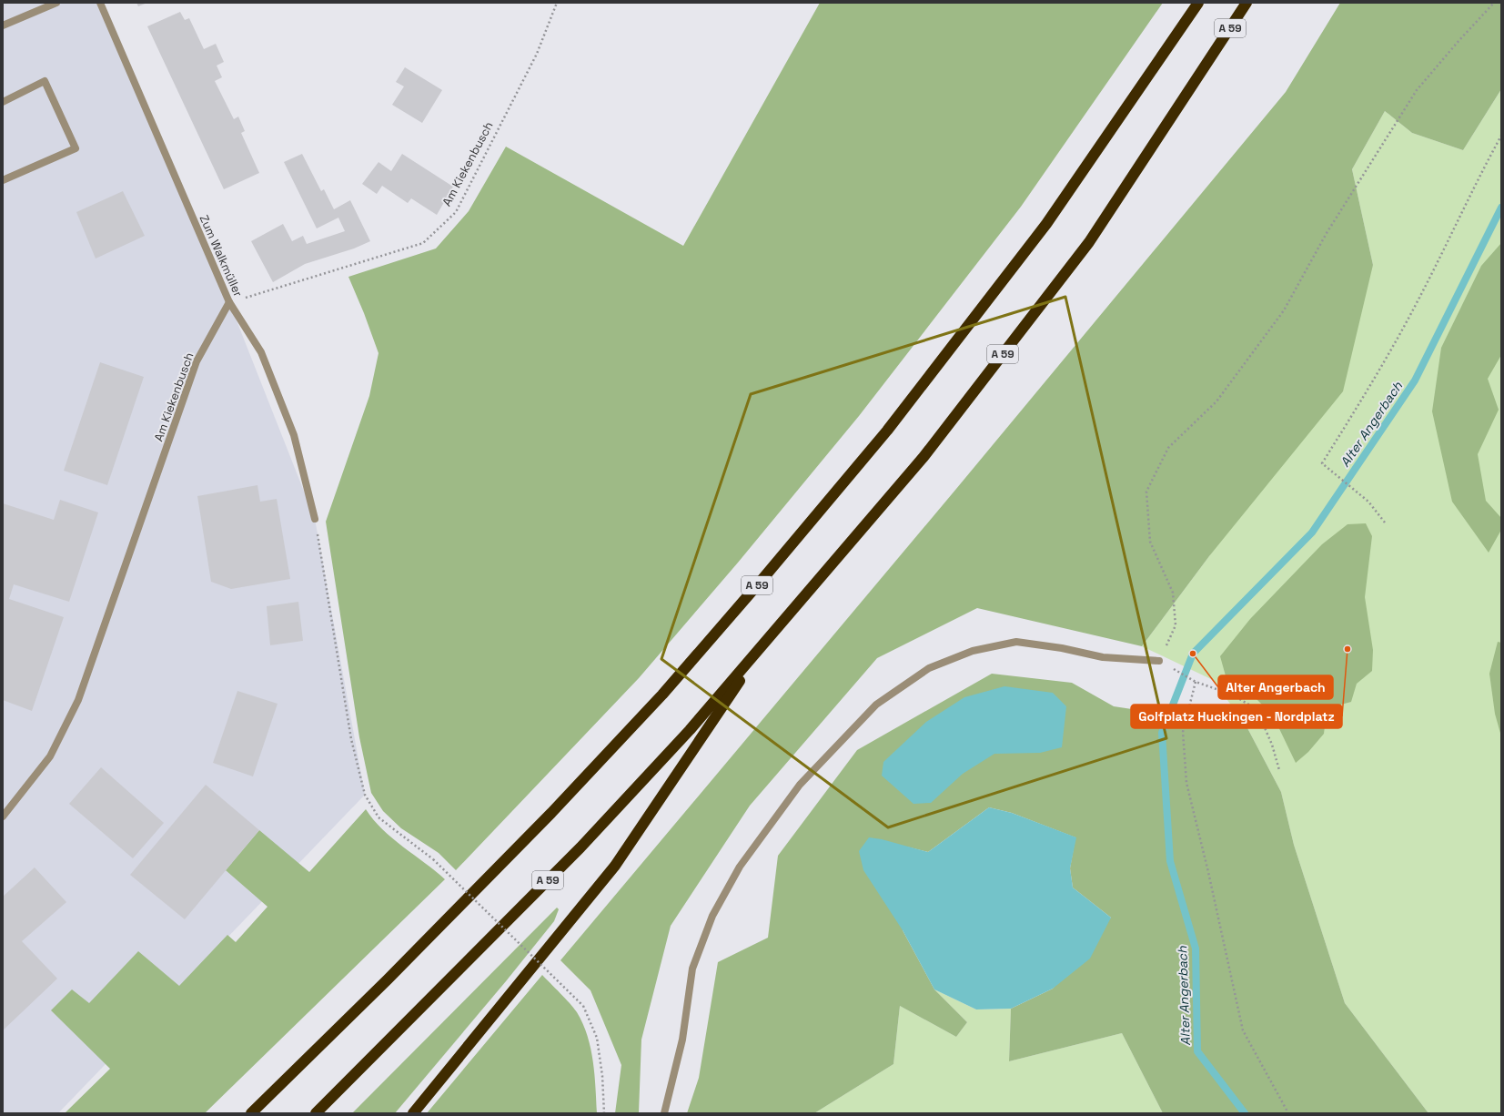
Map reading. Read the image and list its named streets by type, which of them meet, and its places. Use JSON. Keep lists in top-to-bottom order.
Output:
{
  "streets": {
    "highway": ["A 59"],
    "street": ["Am Kiekenbusch", "Zum Walkmüller"]
  },
  "crossings": [
    ["Am Kiekenbusch", "Zum Walkmüller"]
  ],
  "water": ["Alter Angerbach"],
  "places": ["Golfplatz Huckingen - Nordplatz", "Alter Angerbach"]
}
